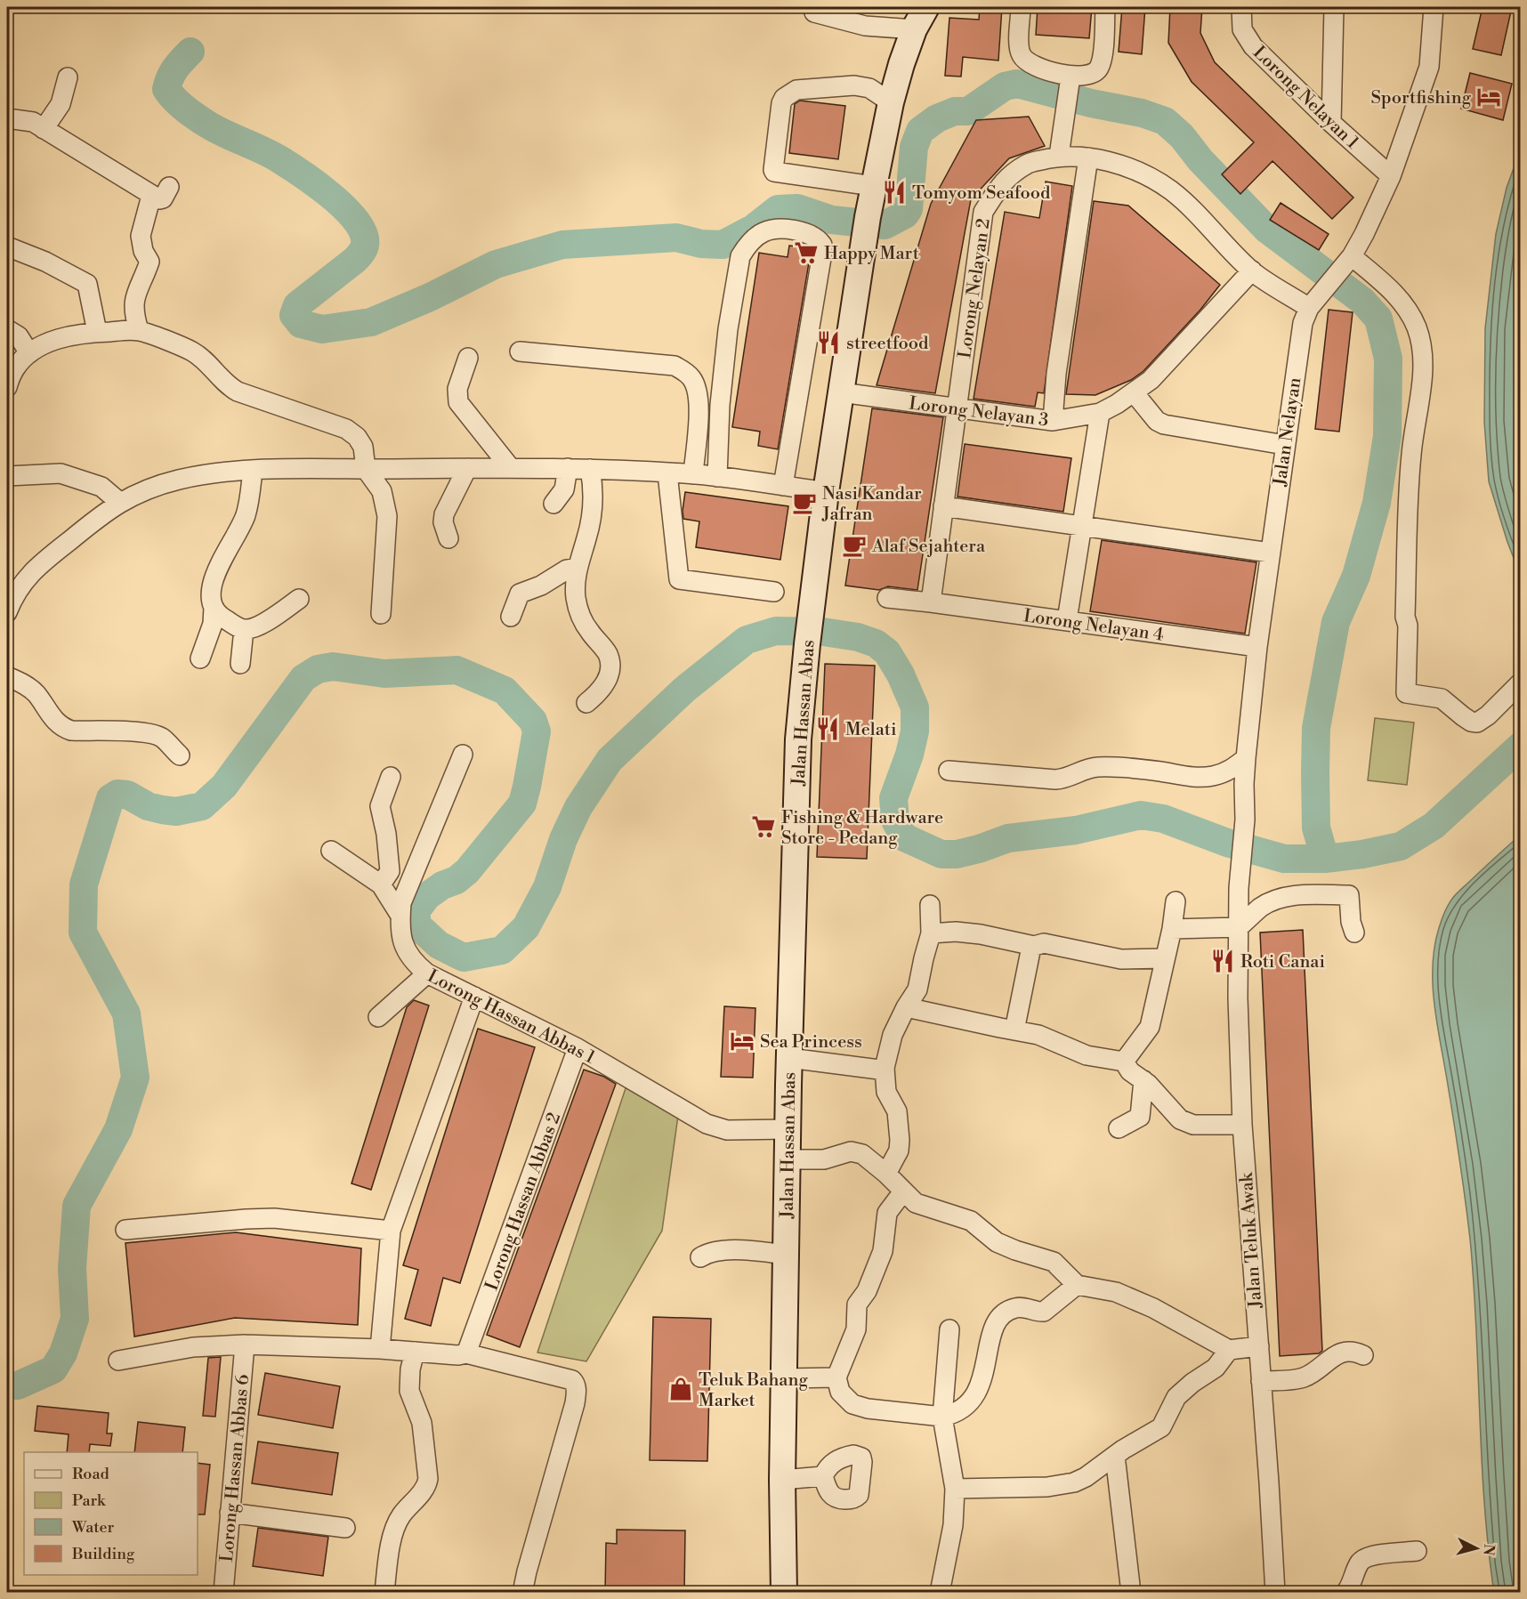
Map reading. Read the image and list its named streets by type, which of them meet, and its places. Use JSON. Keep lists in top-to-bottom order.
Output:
{
  "streets": {
    "main road": ["Jalan Hassan Abas"],
    "street": [
      "Lorong Nelayan 1",
      "Lorong Nelayan 2",
      "Lorong Nelayan 3",
      "Jalan Nelayan",
      "Lorong Nelayan 4",
      "Lorong Hassan Abbas 1",
      "Lorong Hassan Abbas 2",
      "Jalan Teluk Awak",
      "Lorong Hassan Abbas 6"
    ]
  },
  "crossings": [
    ["Lorong Nelayan 1", "Jalan Nelayan"],
    ["Lorong Nelayan 2", "Lorong Nelayan 3"],
    ["Lorong Nelayan 2", "Jalan Nelayan"],
    ["Lorong Nelayan 2", "Lorong Nelayan 4"],
    ["Lorong Nelayan 3", "Jalan Hassan Abas"],
    ["Jalan Nelayan", "Lorong Nelayan 4"],
    ["Jalan Nelayan", "Jalan Teluk Awak"],
    ["Jalan Hassan Abas", "Lorong Hassan Abbas 1"],
    ["Lorong Hassan Abbas 1", "Lorong Hassan Abbas 2"]
  ],
  "places": {
    "hotel": ["Sportfishing", "Sea Princess"],
    "restaurant": [
      "Tomyom Seafood",
      "streetfood",
      "Melati",
      "Roti Canai"
    ],
    "supermarket": ["Happy Mart", "Fishing & Hardware Store - Pedang"],
    "cafe": ["Nasi Kandar Jafran", "Alaf Sejahtera"],
    "shop": ["Teluk Bahang Market"]
  },
  "legend": [
    "Road",
    "Park",
    "Water",
    "Building"
  ],
  "north": "right"
}
